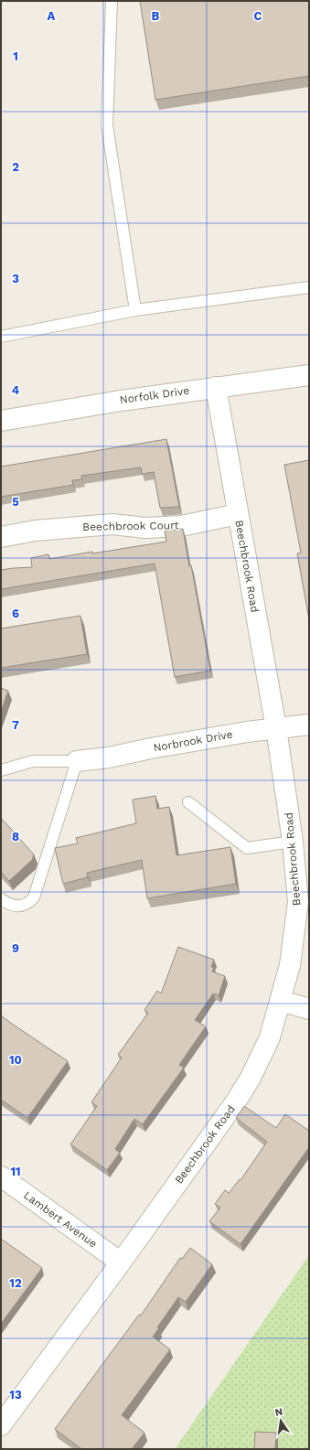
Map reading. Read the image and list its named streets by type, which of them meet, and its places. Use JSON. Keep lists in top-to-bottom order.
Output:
{
  "streets": {
    "street": [
      "Norfolk Drive",
      "Beechbrook Court",
      "Beechbrook Road",
      "Norbrook Drive",
      "Lambert Avenue"
    ]
  },
  "crossings": [
    ["Norfolk Drive", "Beechbrook Road"],
    ["Beechbrook Court", "Beechbrook Road"],
    ["Beechbrook Road", "Norbrook Drive"],
    ["Beechbrook Road", "Lambert Avenue"]
  ],
  "north": "top",
  "grid": {
    "columns": ["A", "B", "C"],
    "rows": [
      "1",
      "2",
      "3",
      "4",
      "5",
      "6",
      "7",
      "8",
      "9",
      "10",
      "11",
      "12",
      "13"
    ]
  }
}
